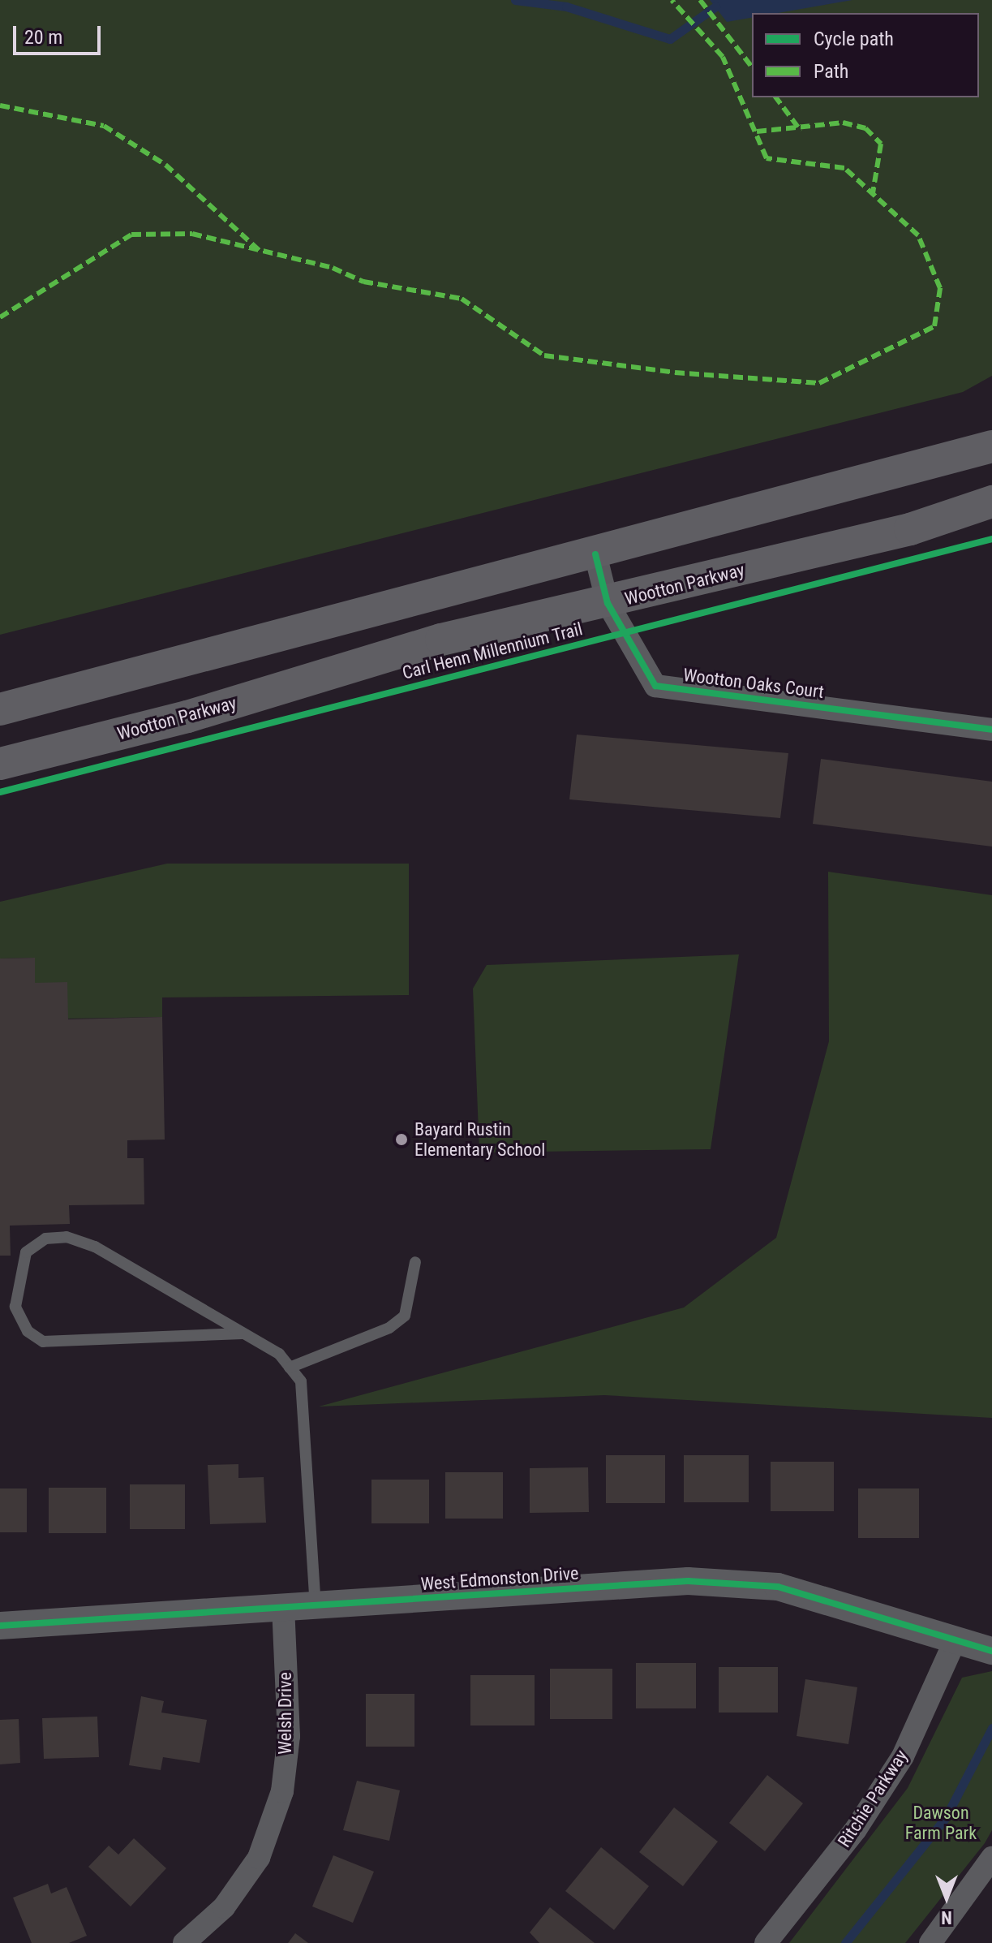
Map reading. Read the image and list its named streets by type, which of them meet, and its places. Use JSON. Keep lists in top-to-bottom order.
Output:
{
  "streets": {
    "main road": ["Wootton Parkway"],
    "street": [
      "Wootton Oaks Court",
      "West Edmonston Drive",
      "Welsh Drive",
      "Ritchie Parkway"
    ],
    "cycle path": ["Carl Henn Millennium Trail"]
  },
  "crossings": [
    ["Wootton Parkway", "Wootton Oaks Court"],
    ["West Edmonston Drive", "Welsh Drive"],
    ["West Edmonston Drive", "Ritchie Parkway"]
  ],
  "parks": ["Dawson Farm Park"],
  "places": ["Bayard Rustin Elementary School"],
  "legend": ["Cycle path", "Path"],
  "scale_bar": "20 m",
  "north": "bottom"
}
